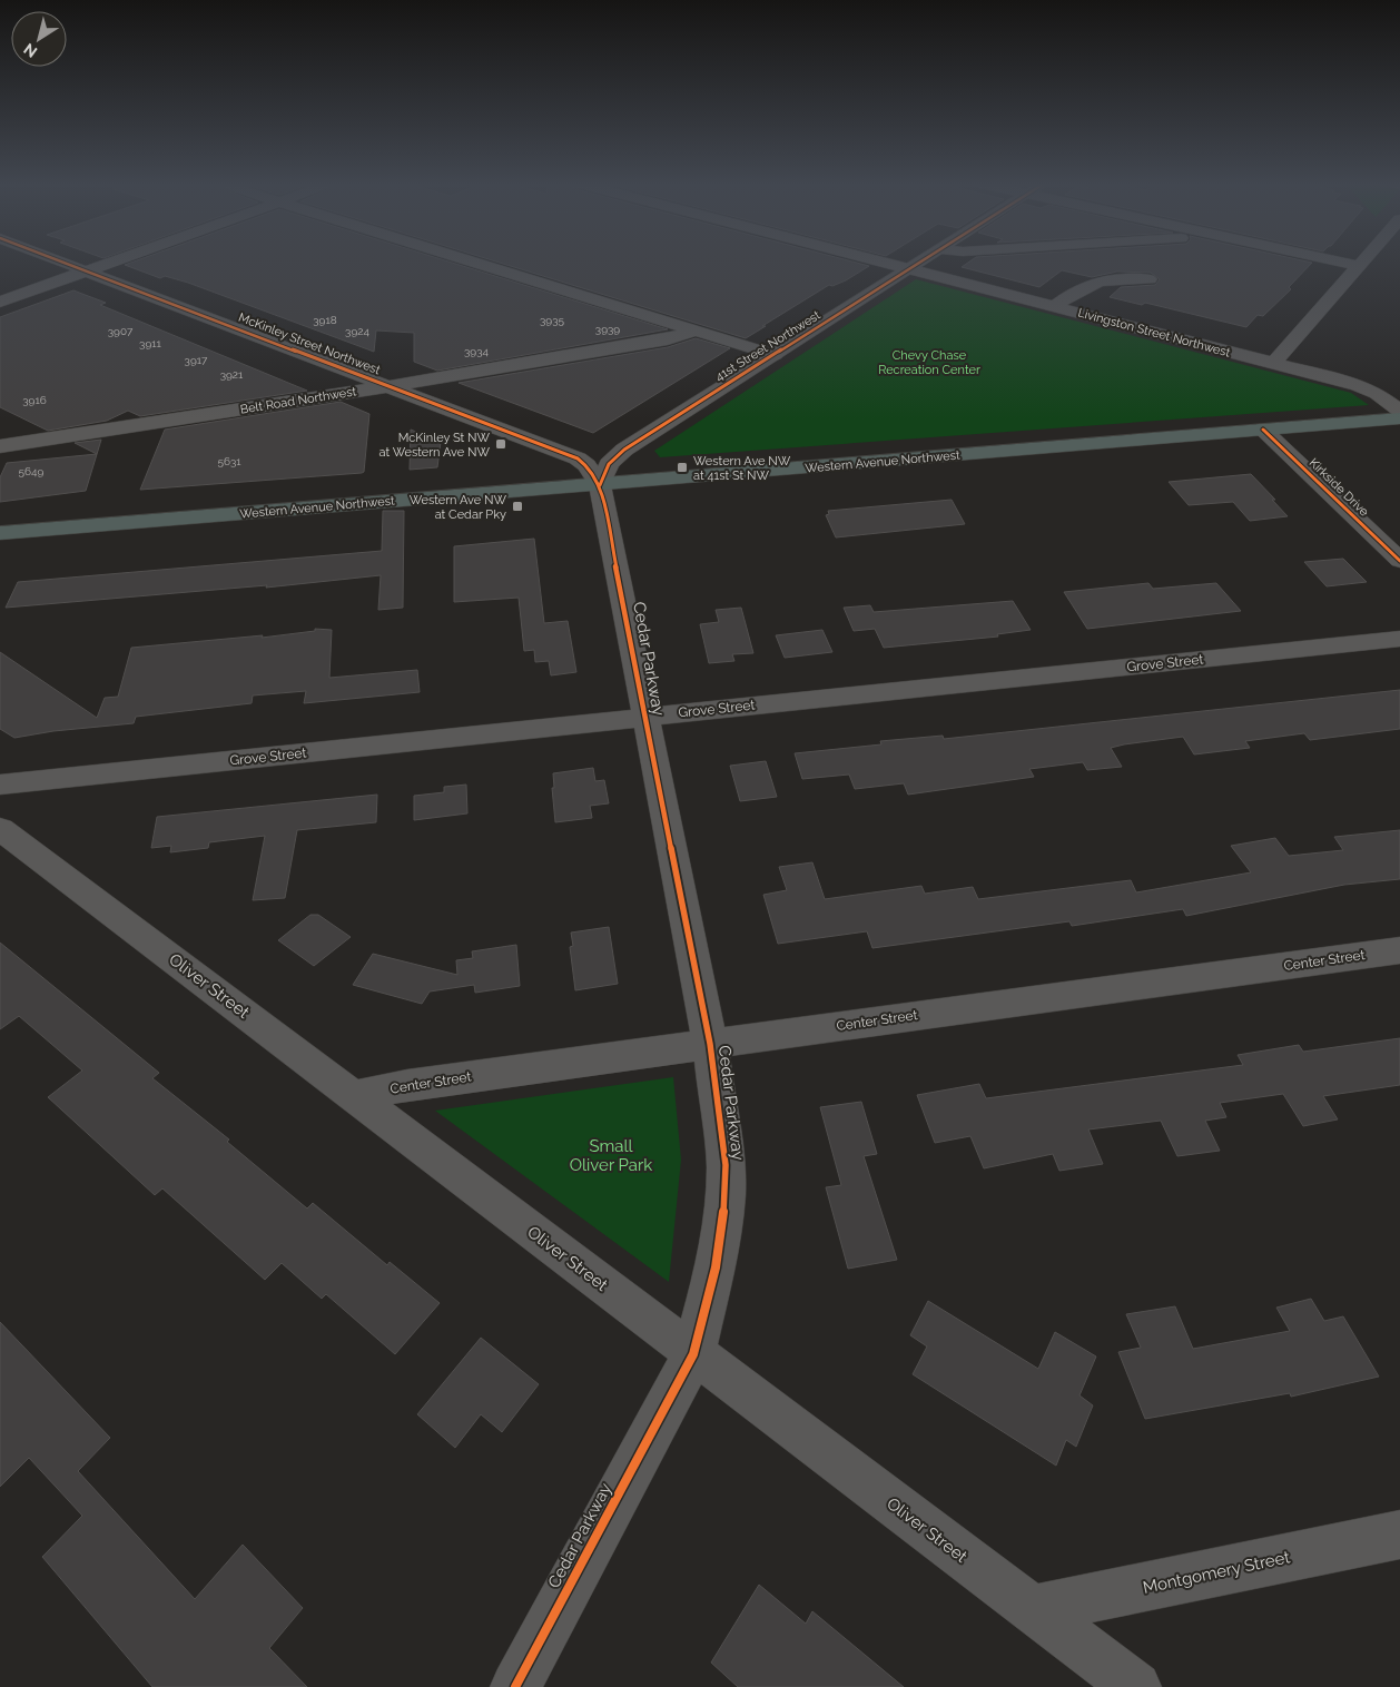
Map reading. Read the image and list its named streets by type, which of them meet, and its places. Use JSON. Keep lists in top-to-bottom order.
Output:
{
  "streets": {
    "main road": ["Western Avenue Northwest"],
    "street": [
      "Livingston Street Northwest",
      "McKinley Street Northwest",
      "41st Street Northwest",
      "Belt Road Northwest",
      "Kirkside Drive",
      "Cedar Parkway",
      "Grove Street",
      "Center Street",
      "Oliver Street",
      "Montgomery Street"
    ]
  },
  "crossings": [
    ["Livingston Street Northwest", "41st Street Northwest"],
    ["McKinley Street Northwest", "41st Street Northwest"],
    ["McKinley Street Northwest", "Belt Road Northwest"],
    ["McKinley Street Northwest", "Western Avenue Northwest"],
    ["McKinley Street Northwest", "Cedar Parkway"],
    ["41st Street Northwest", "Western Avenue Northwest"],
    ["41st Street Northwest", "Cedar Parkway"],
    ["Western Avenue Northwest", "Kirkside Drive"],
    ["Western Avenue Northwest", "Cedar Parkway"],
    ["Cedar Parkway", "Grove Street"],
    ["Cedar Parkway", "Center Street"],
    ["Cedar Parkway", "Oliver Street"],
    ["Center Street", "Oliver Street"],
    ["Oliver Street", "Montgomery Street"]
  ],
  "parks": ["Chevy Chase Recreation Center", "Small Oliver Park"],
  "places": {
    "transit": ["McKinley St NW at Western Ave NW", "Western Ave NW at 41st St NW", "Western Ave NW at Cedar Pky"]
  },
  "house_numbers": [
    "3918",
    "3935",
    "3939",
    "3907",
    "3924",
    "3911",
    "3934",
    "3917",
    "3921",
    "3916",
    "5631",
    "5649"
  ],
  "north": "bottom left"
}
